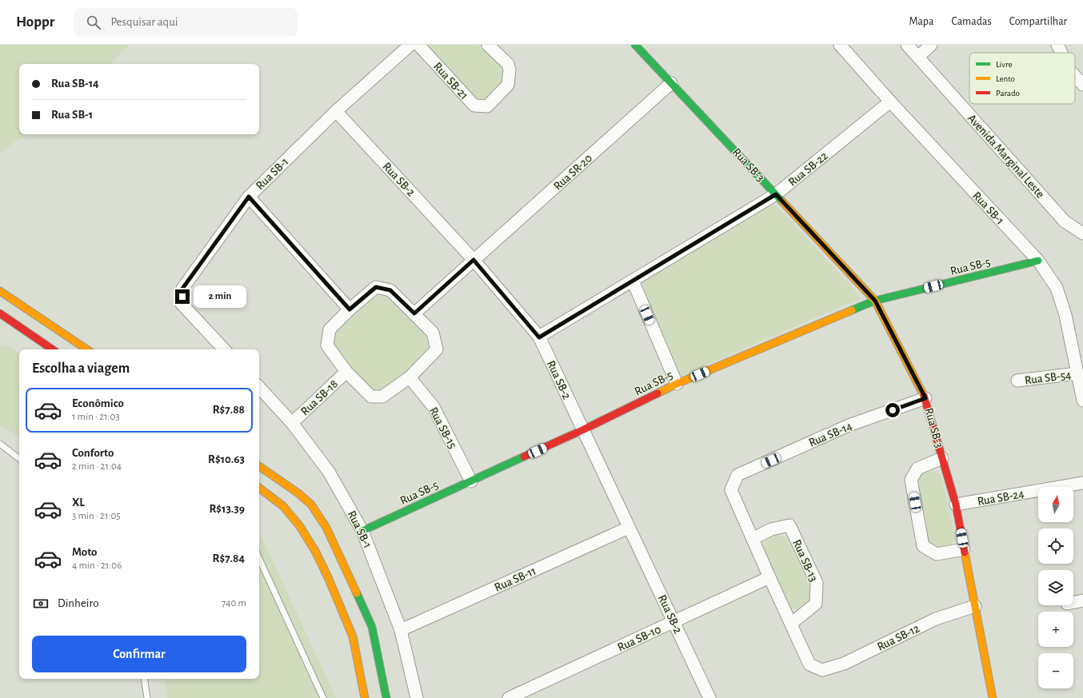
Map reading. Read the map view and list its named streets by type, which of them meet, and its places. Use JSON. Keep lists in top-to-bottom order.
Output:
{
  "streets": {
    "street": [
      "Rua SB-21",
      "Avenida Marginal Leste",
      "Rua SB-3",
      "Rua SB-22",
      "Rua SR-20",
      "Rua SB-1",
      "Rua SB-2",
      "Rua SB-5",
      "Rua SB-54",
      "Rua SB-18",
      "Rua SB-15",
      "Rua SB-14",
      "Rua SB-24",
      "Rua SB-13",
      "Rua SB-11",
      "Rua SB-12",
      "Rua SB-10"
    ]
  },
  "crossings": [
    ["Rua SB-3", "Rua SB-22"],
    ["Rua SB-3", "Rua SR-20"],
    ["Rua SB-3", "Rua SB-5"],
    ["Rua SB-3", "Rua SB-14"],
    ["Rua SB-3", "Rua SB-24"],
    ["Rua SB-3", "Rua SB-12"],
    ["Rua SB-22", "Rua SB-1"],
    ["Rua SB-22", "Rua SB-2"],
    ["Rua SR-20", "Rua SB-2"],
    ["Rua SR-20", "Rua SB-18"],
    ["Rua SR-20", "Rua SB-15"],
    ["Rua SB-1", "Rua SB-2"],
    ["Rua SB-1", "Rua SB-5"],
    ["Rua SB-1", "Rua SB-54"],
    ["Rua SB-1", "Rua SB-18"],
    ["Rua SB-1", "Rua SB-11"],
    ["Rua SB-2", "Rua SB-5"],
    ["Rua SB-2", "Rua SB-11"],
    ["Rua SB-2", "Rua SB-10"],
    ["Rua SB-5", "Rua SB-15"],
    ["Rua SB-18", "Rua SB-15"],
    ["Rua SB-14", "Rua SB-13"],
    ["Rua SB-13", "Rua SB-12"]
  ],
  "legend": ["Livre", "Lento", "Parado"],
  "north": "top",
  "page": {
    "header": "Hoppr",
    "search": "Pesquisar aqui",
    "nav": ["Mapa", "Camadas", "Compartilhar"],
    "banner": ["Rua SB-14", "Rua SB-1"],
    "bubble": "2 min",
    "heading": "Escolha a viagem",
    "list": [
      {
        "name": "Econômico",
        "note": "1 min · 21:03",
        "value": "R$7.88"
      },
      {
        "name": "Conforto",
        "note": "2 min · 21:04",
        "value": "R$10.63"
      },
      {
        "name": "XL",
        "note": "3 min · 21:05",
        "value": "R$13.39"
      },
      {
        "name": "Moto",
        "note": "4 min · 21:06",
        "value": "R$7.84"
      }
    ],
    "map_buttons": ["+", "−"],
    "pay": ["Dinheiro", "740 m"],
    "buttons": "Confirmar"
  }
}
